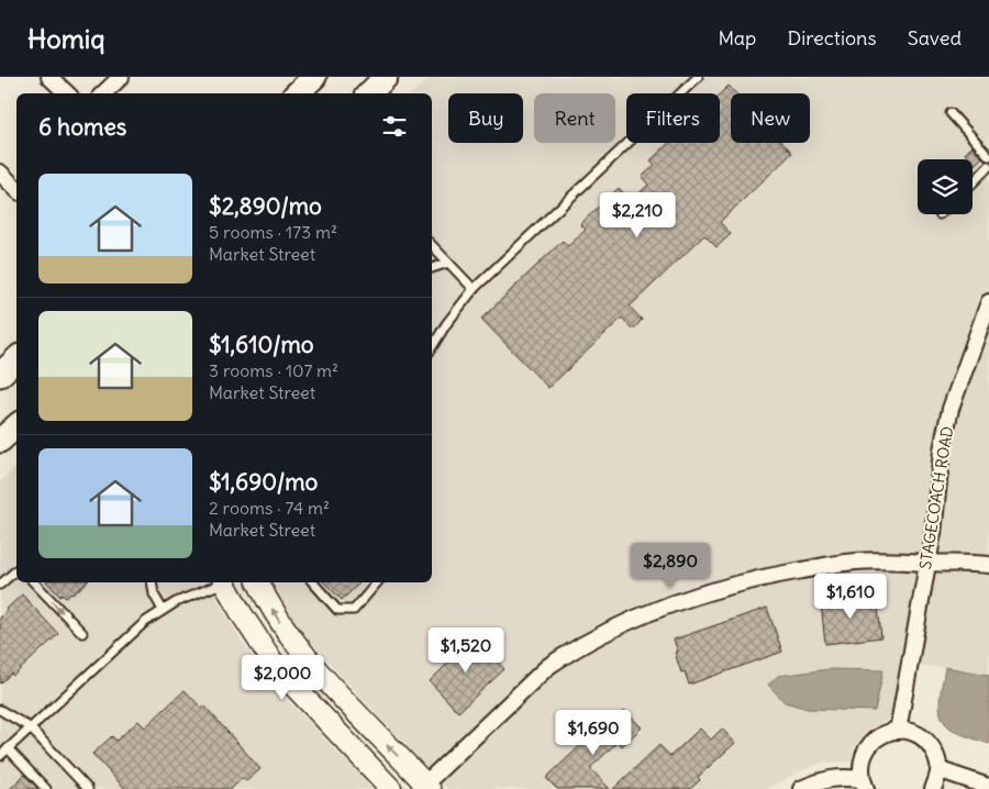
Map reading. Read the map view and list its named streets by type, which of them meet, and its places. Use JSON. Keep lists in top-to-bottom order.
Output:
{
  "streets": {
    "street": ["STAGECOACH ROAD"]
  },
  "page": {
    "header": "Homiq",
    "nav": ["Map", "Directions", "Saved"],
    "chip": [
      "Buy",
      "Rent",
      "Filters",
      "New"
    ],
    "heading": "6 homes",
    "list": [
      {
        "name": "$2,890/mo",
        "note": "5 rooms · 173 m² · Market Street"
      },
      {
        "name": "$1,610/mo",
        "note": "3 rooms · 107 m² · Market Street"
      },
      {
        "name": "$1,690/mo",
        "note": "2 rooms · 74 m² · Market Street"
      }
    ],
    "price": [
      "$2,210",
      "$2,890",
      "$1,610",
      "$1,520",
      "$2,000",
      "$1,690"
    ]
  }
}
